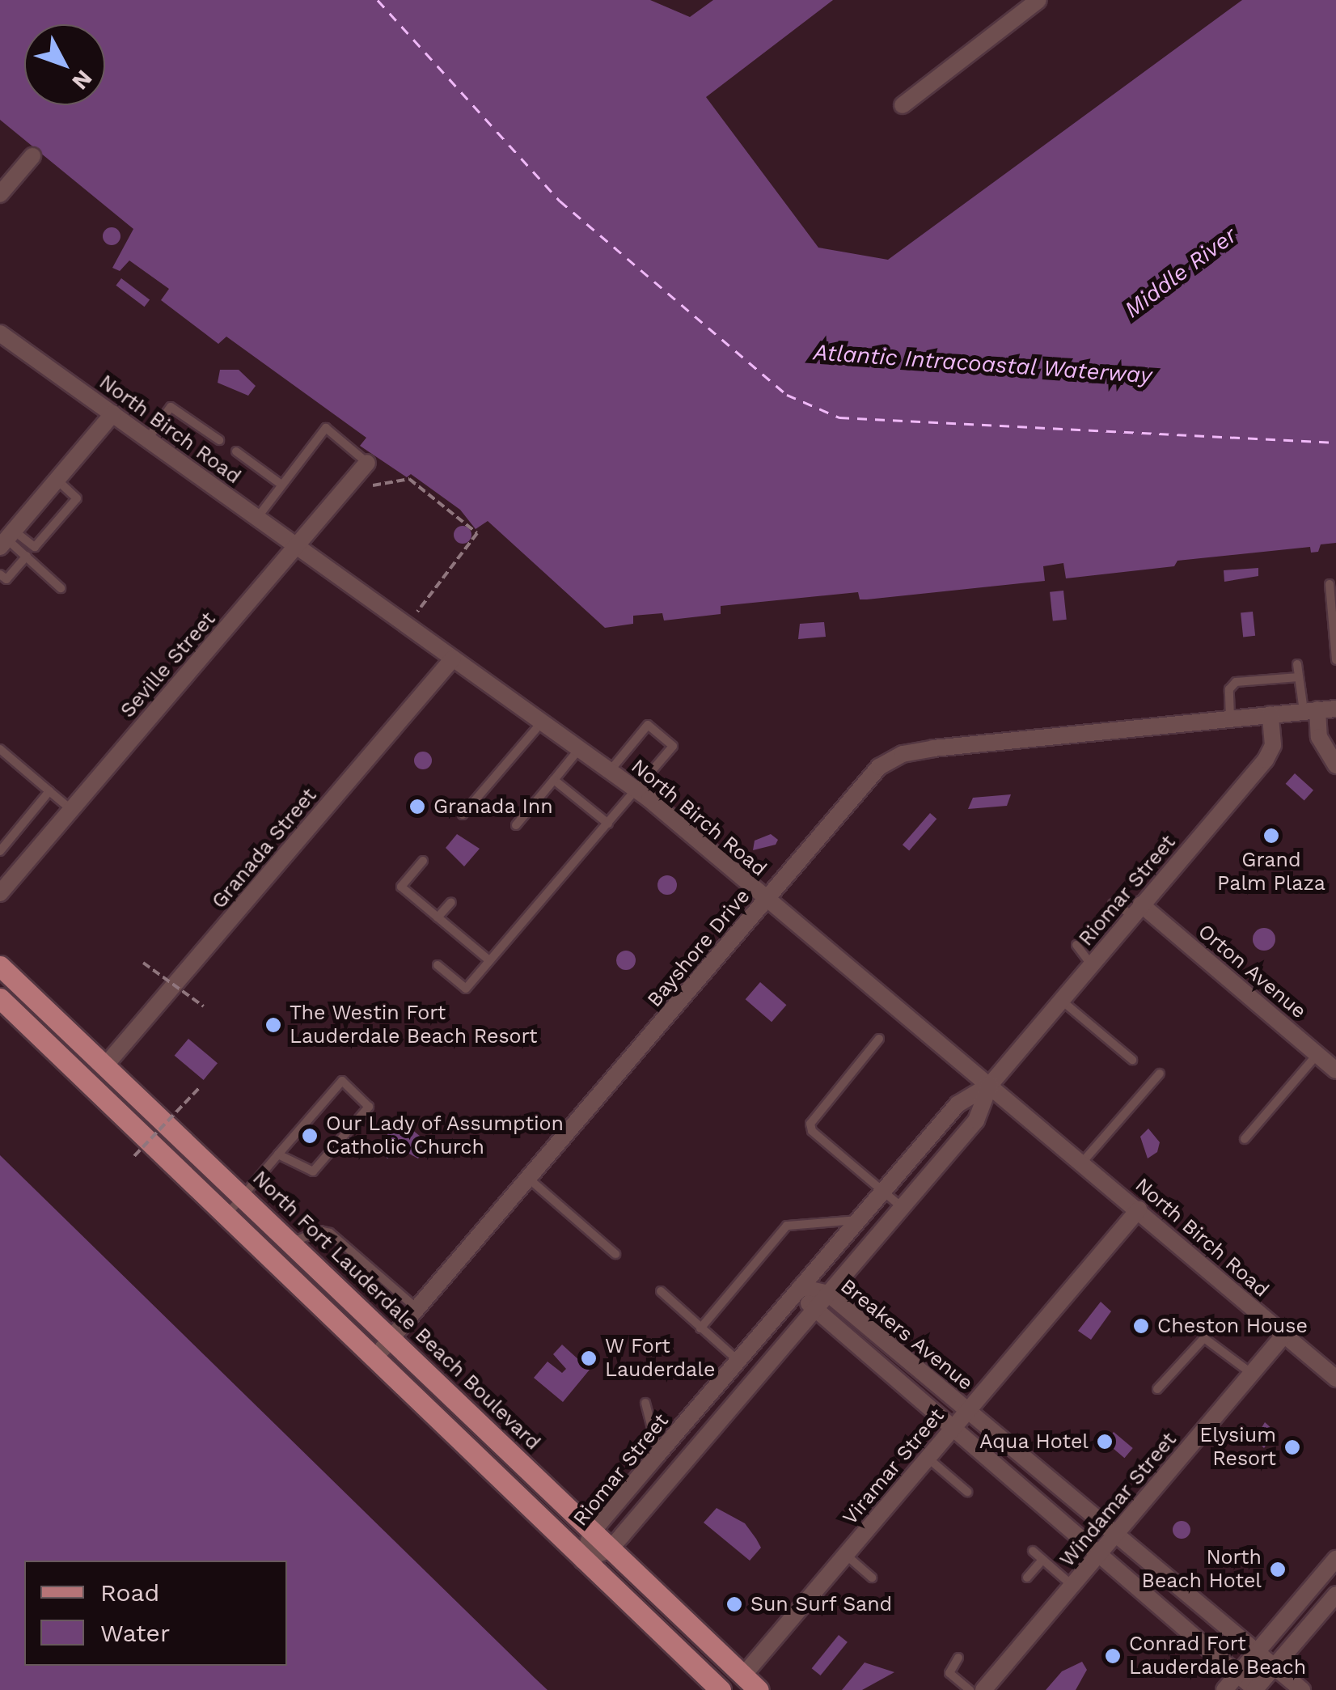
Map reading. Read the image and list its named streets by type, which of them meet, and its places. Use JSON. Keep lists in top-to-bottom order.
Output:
{
  "streets": {
    "main road": ["North Fort Lauderdale Beach Boulevard"],
    "street": [
      "North Birch Road",
      "Seville Street",
      "Granada Street",
      "Riomar Street",
      "Bayshore Drive",
      "Orton Avenue",
      "Breakers Avenue",
      "Viramar Street",
      "Windamar Street"
    ]
  },
  "crossings": [
    ["North Birch Road", "Seville Street"],
    ["North Birch Road", "Granada Street"],
    ["North Birch Road", "Riomar Street"],
    ["North Birch Road", "Bayshore Drive"],
    ["North Birch Road", "Viramar Street"],
    ["North Birch Road", "Windamar Street"],
    ["Granada Street", "North Fort Lauderdale Beach Boulevard"],
    ["Riomar Street", "Bayshore Drive"],
    ["Riomar Street", "Orton Avenue"],
    ["Riomar Street", "North Fort Lauderdale Beach Boulevard"],
    ["Riomar Street", "Breakers Avenue"],
    ["Bayshore Drive", "North Fort Lauderdale Beach Boulevard"],
    ["North Fort Lauderdale Beach Boulevard", "Viramar Street"],
    ["Breakers Avenue", "Viramar Street"],
    ["Breakers Avenue", "Windamar Street"]
  ],
  "water": ["Middle River", "Atlantic Intracoastal Waterway"],
  "places": [
    "Granada Inn",
    "Grand Palm Plaza",
    "The Westin Fort Lauderdale Beach Resort",
    "Our Lady of Assumption Catholic Church",
    "Cheston House",
    "W Fort Lauderdale",
    "Aqua Hotel",
    "Elysium Resort",
    "North Beach Hotel",
    "Sun Surf Sand",
    "Conrad Fort Lauderdale Beach"
  ],
  "legend": ["Road", "Water"],
  "north": "bottom right"
}
